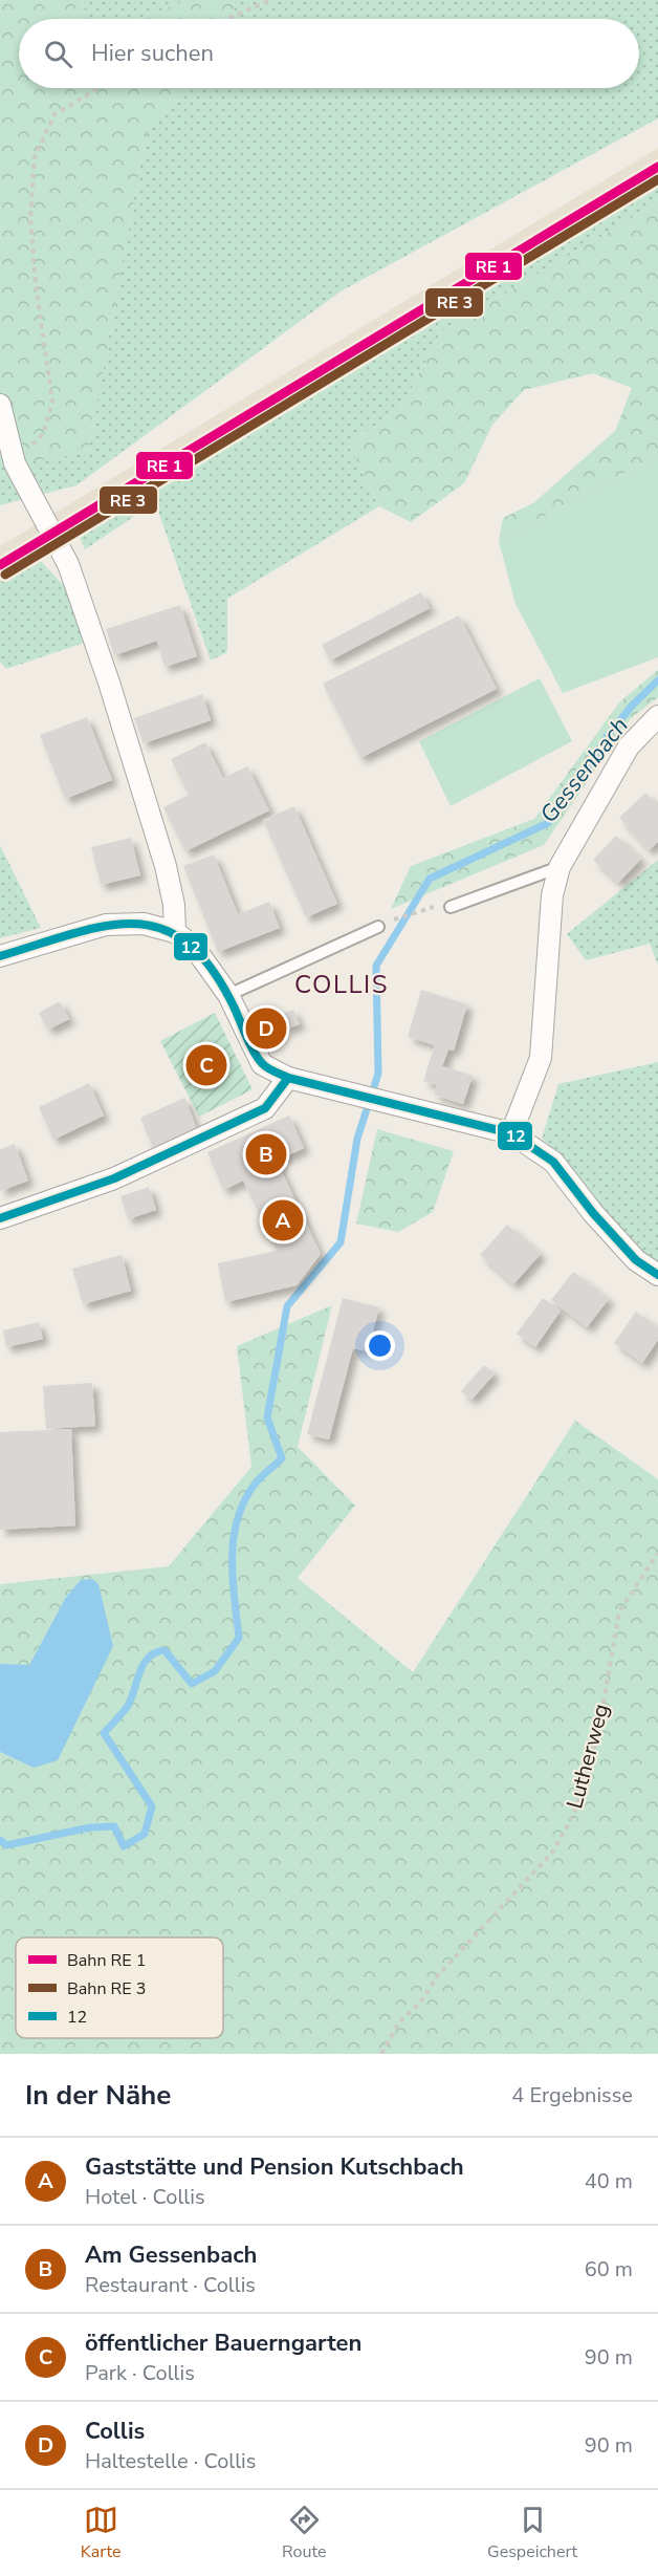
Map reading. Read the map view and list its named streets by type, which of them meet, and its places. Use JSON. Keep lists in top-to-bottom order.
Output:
{
  "streets": {
    "path": ["Lutherweg"]
  },
  "districts": ["COLLIS"],
  "water": ["Gessenbach"],
  "lines": ["transit line 12"],
  "legend": ["Bahn RE 1", "Bahn RE 3", "12"],
  "page": {
    "search": "Hier suchen",
    "pins": [
      "D",
      "C",
      "B",
      "A"
    ],
    "heading": ["In der Nähe", "4 Ergebnisse"],
    "list": [
      {
        "mark": "A",
        "name": "Gaststätte und Pension Kutschbach",
        "note": "Hotel · Collis",
        "value": "40 m"
      },
      {
        "mark": "B",
        "name": "Am Gessenbach",
        "note": "Restaurant · Collis",
        "value": "60 m"
      },
      {
        "mark": "C",
        "name": "öffentlicher Bauerngarten",
        "note": "Park · Collis",
        "value": "90 m"
      },
      {
        "mark": "D",
        "name": "Collis",
        "note": "Haltestelle · Collis",
        "value": "90 m"
      }
    ],
    "nav": ["Karte", "Route", "Gespeichert"]
  }
}
